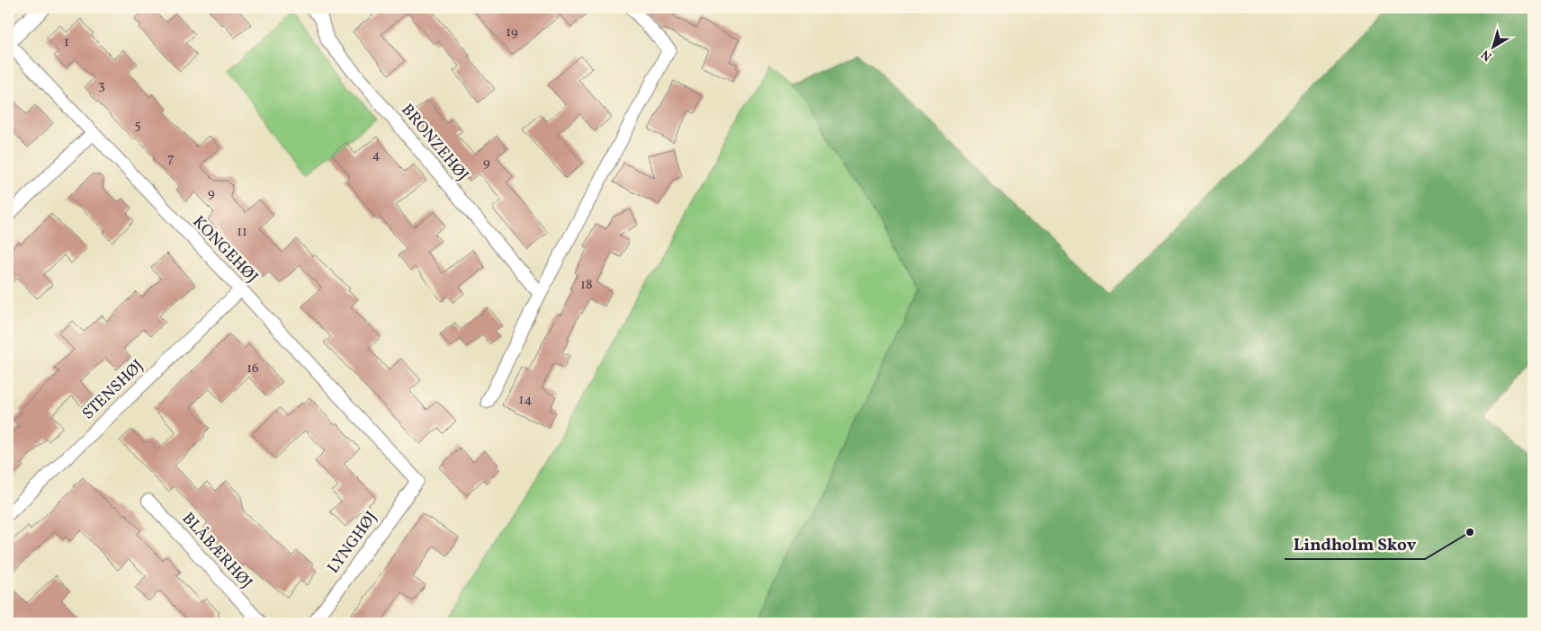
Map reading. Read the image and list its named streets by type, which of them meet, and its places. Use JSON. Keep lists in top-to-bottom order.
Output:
{
  "streets": {
    "street": [
      "BRONZEHØJ",
      "KONGEHØJ",
      "STENSHØJ",
      "LYNGHØJ",
      "BLÅBÆRHØJ"
    ]
  },
  "crossings": [
    ["KONGEHØJ", "STENSHØJ"],
    ["KONGEHØJ", "LYNGHØJ"]
  ],
  "places": ["Lindholm Skov"],
  "house_numbers": [
    "19",
    "1",
    "3",
    "5",
    "4",
    "7",
    "9",
    "9",
    "11",
    "18",
    "16",
    "14"
  ],
  "north": "bottom left"
}
